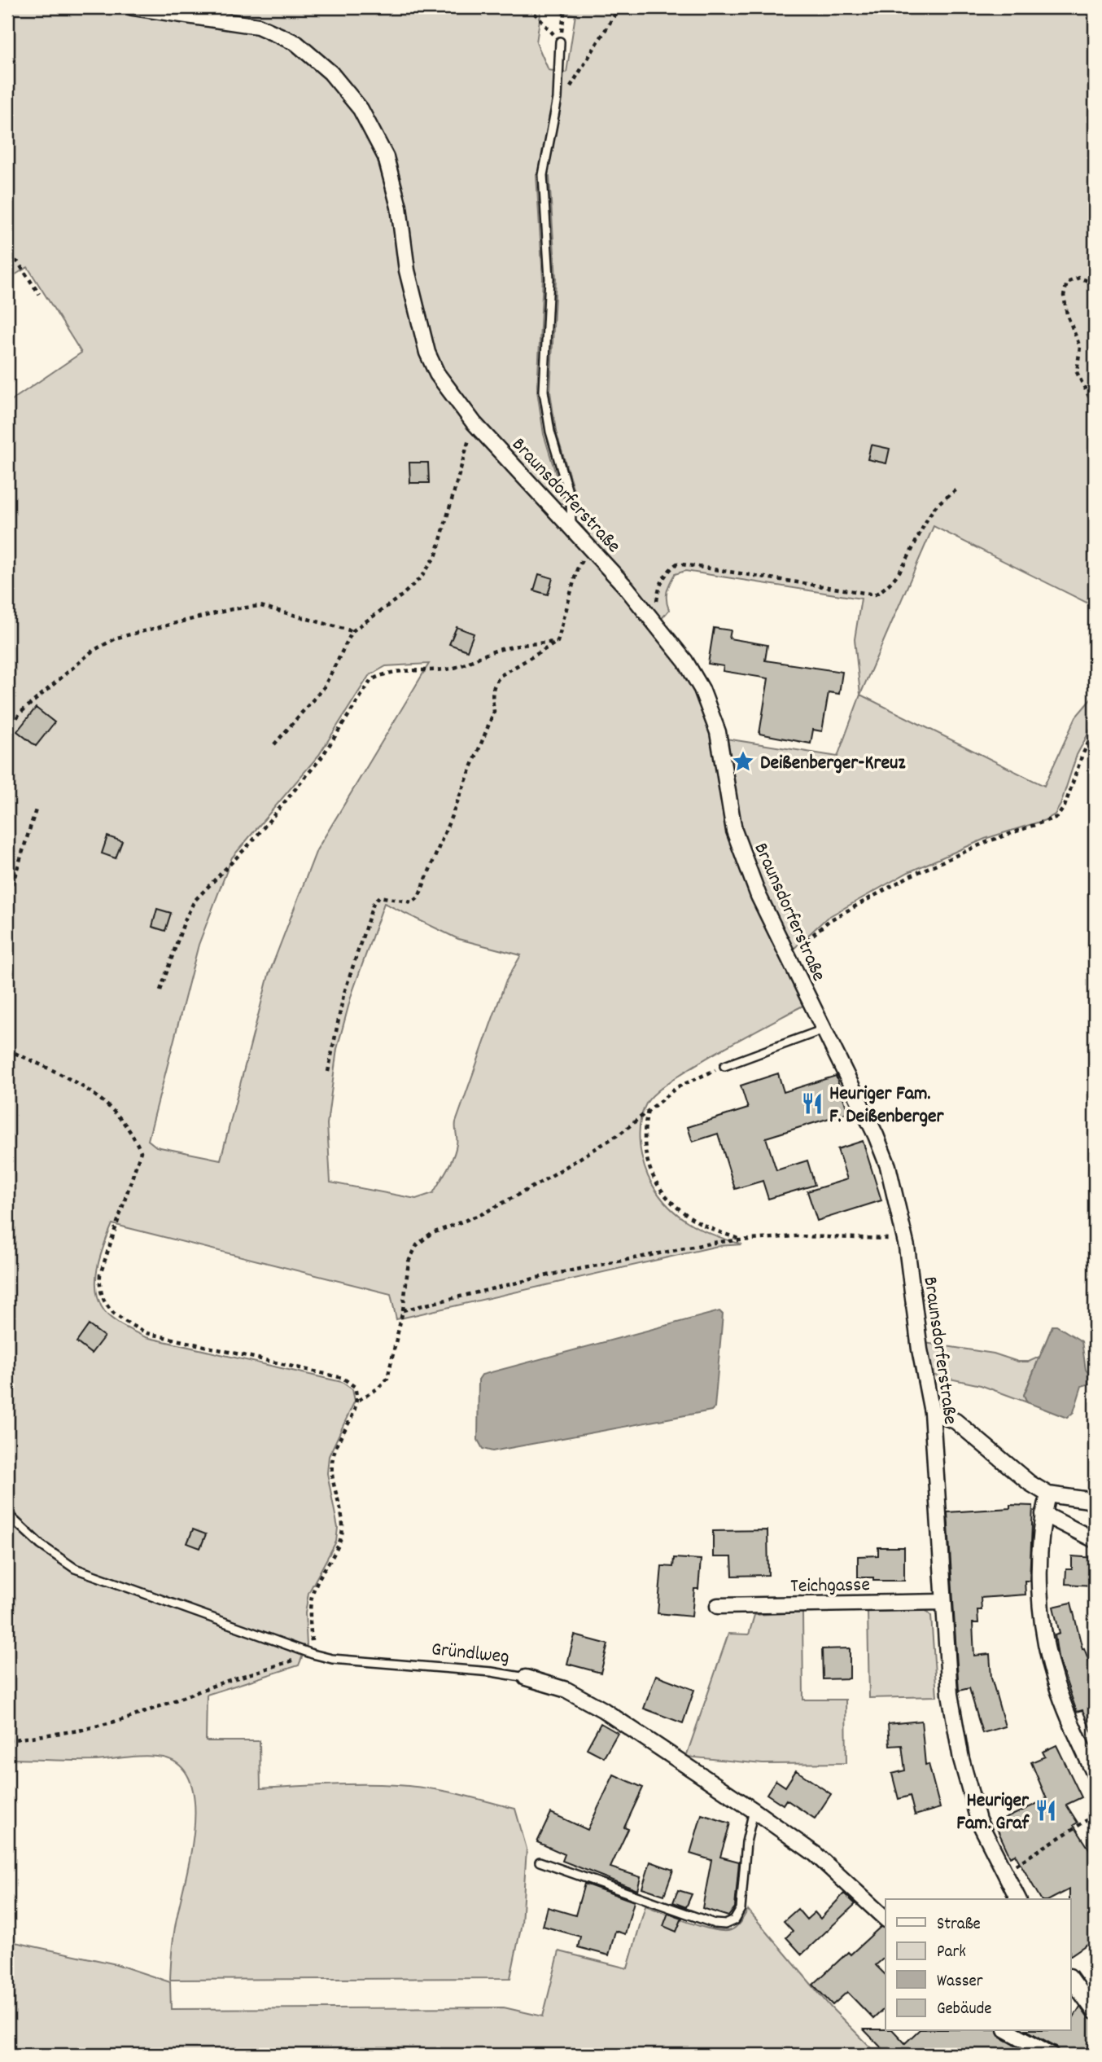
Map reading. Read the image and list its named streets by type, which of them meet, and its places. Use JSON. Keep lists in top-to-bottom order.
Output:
{
  "streets": {
    "street": ["Braunsdorferstraße", "Teichgasse", "Gründlweg"]
  },
  "crossings": [
    ["Braunsdorferstraße", "Teichgasse"]
  ],
  "places": {
    "place": ["Deißenberger-Kreuz"],
    "restaurant": ["Heuriger Fam. F. Deißenberger", "Heuriger Fam. Graf"]
  },
  "legend": [
    "Straße",
    "Park",
    "Wasser",
    "Gebäude"
  ]
}
